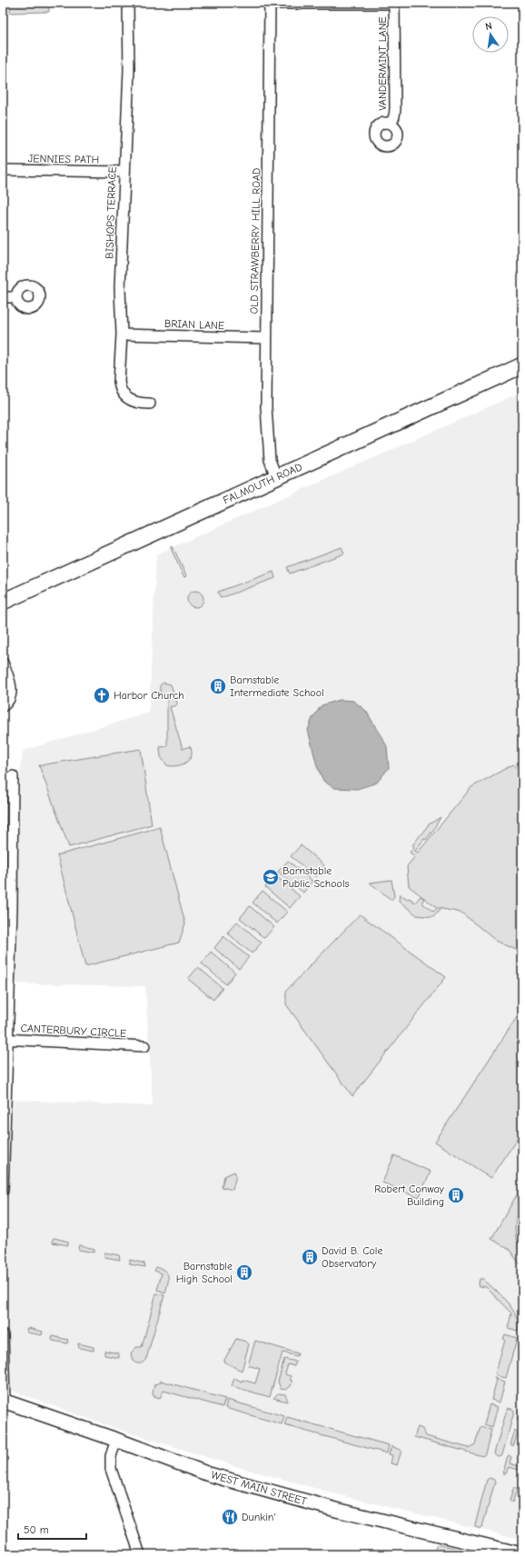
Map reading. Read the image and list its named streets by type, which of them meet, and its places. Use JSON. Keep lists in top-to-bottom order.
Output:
{
  "streets": {
    "main road": ["FALMOUTH ROAD", "WEST MAIN STREET"],
    "street": [
      "VANDERMINT LANE",
      "JENNIES PATH",
      "BISHOPS TERRACE",
      "OLD STRAWBERRY HILL ROAD",
      "BRIAN LANE",
      "CANTERBURY CIRCLE"
    ]
  },
  "crossings": [
    ["VANDERMINT LANE", "OLD STRAWBERRY HILL ROAD"],
    ["JENNIES PATH", "BISHOPS TERRACE"],
    ["BISHOPS TERRACE", "BRIAN LANE"],
    ["OLD STRAWBERRY HILL ROAD", "BRIAN LANE"],
    ["OLD STRAWBERRY HILL ROAD", "FALMOUTH ROAD"]
  ],
  "places": {
    "building": [
      "Barnstable Intermediate School",
      "Robert Conway Building",
      "David B. Cole Observatory",
      "Barnstable High School"
    ],
    "church": ["Harbor Church"],
    "school or university": ["Barnstable Public Schools"],
    "restaurant": ["Dunkin'"]
  },
  "scale_bar": "50 m",
  "north": "top"
}
